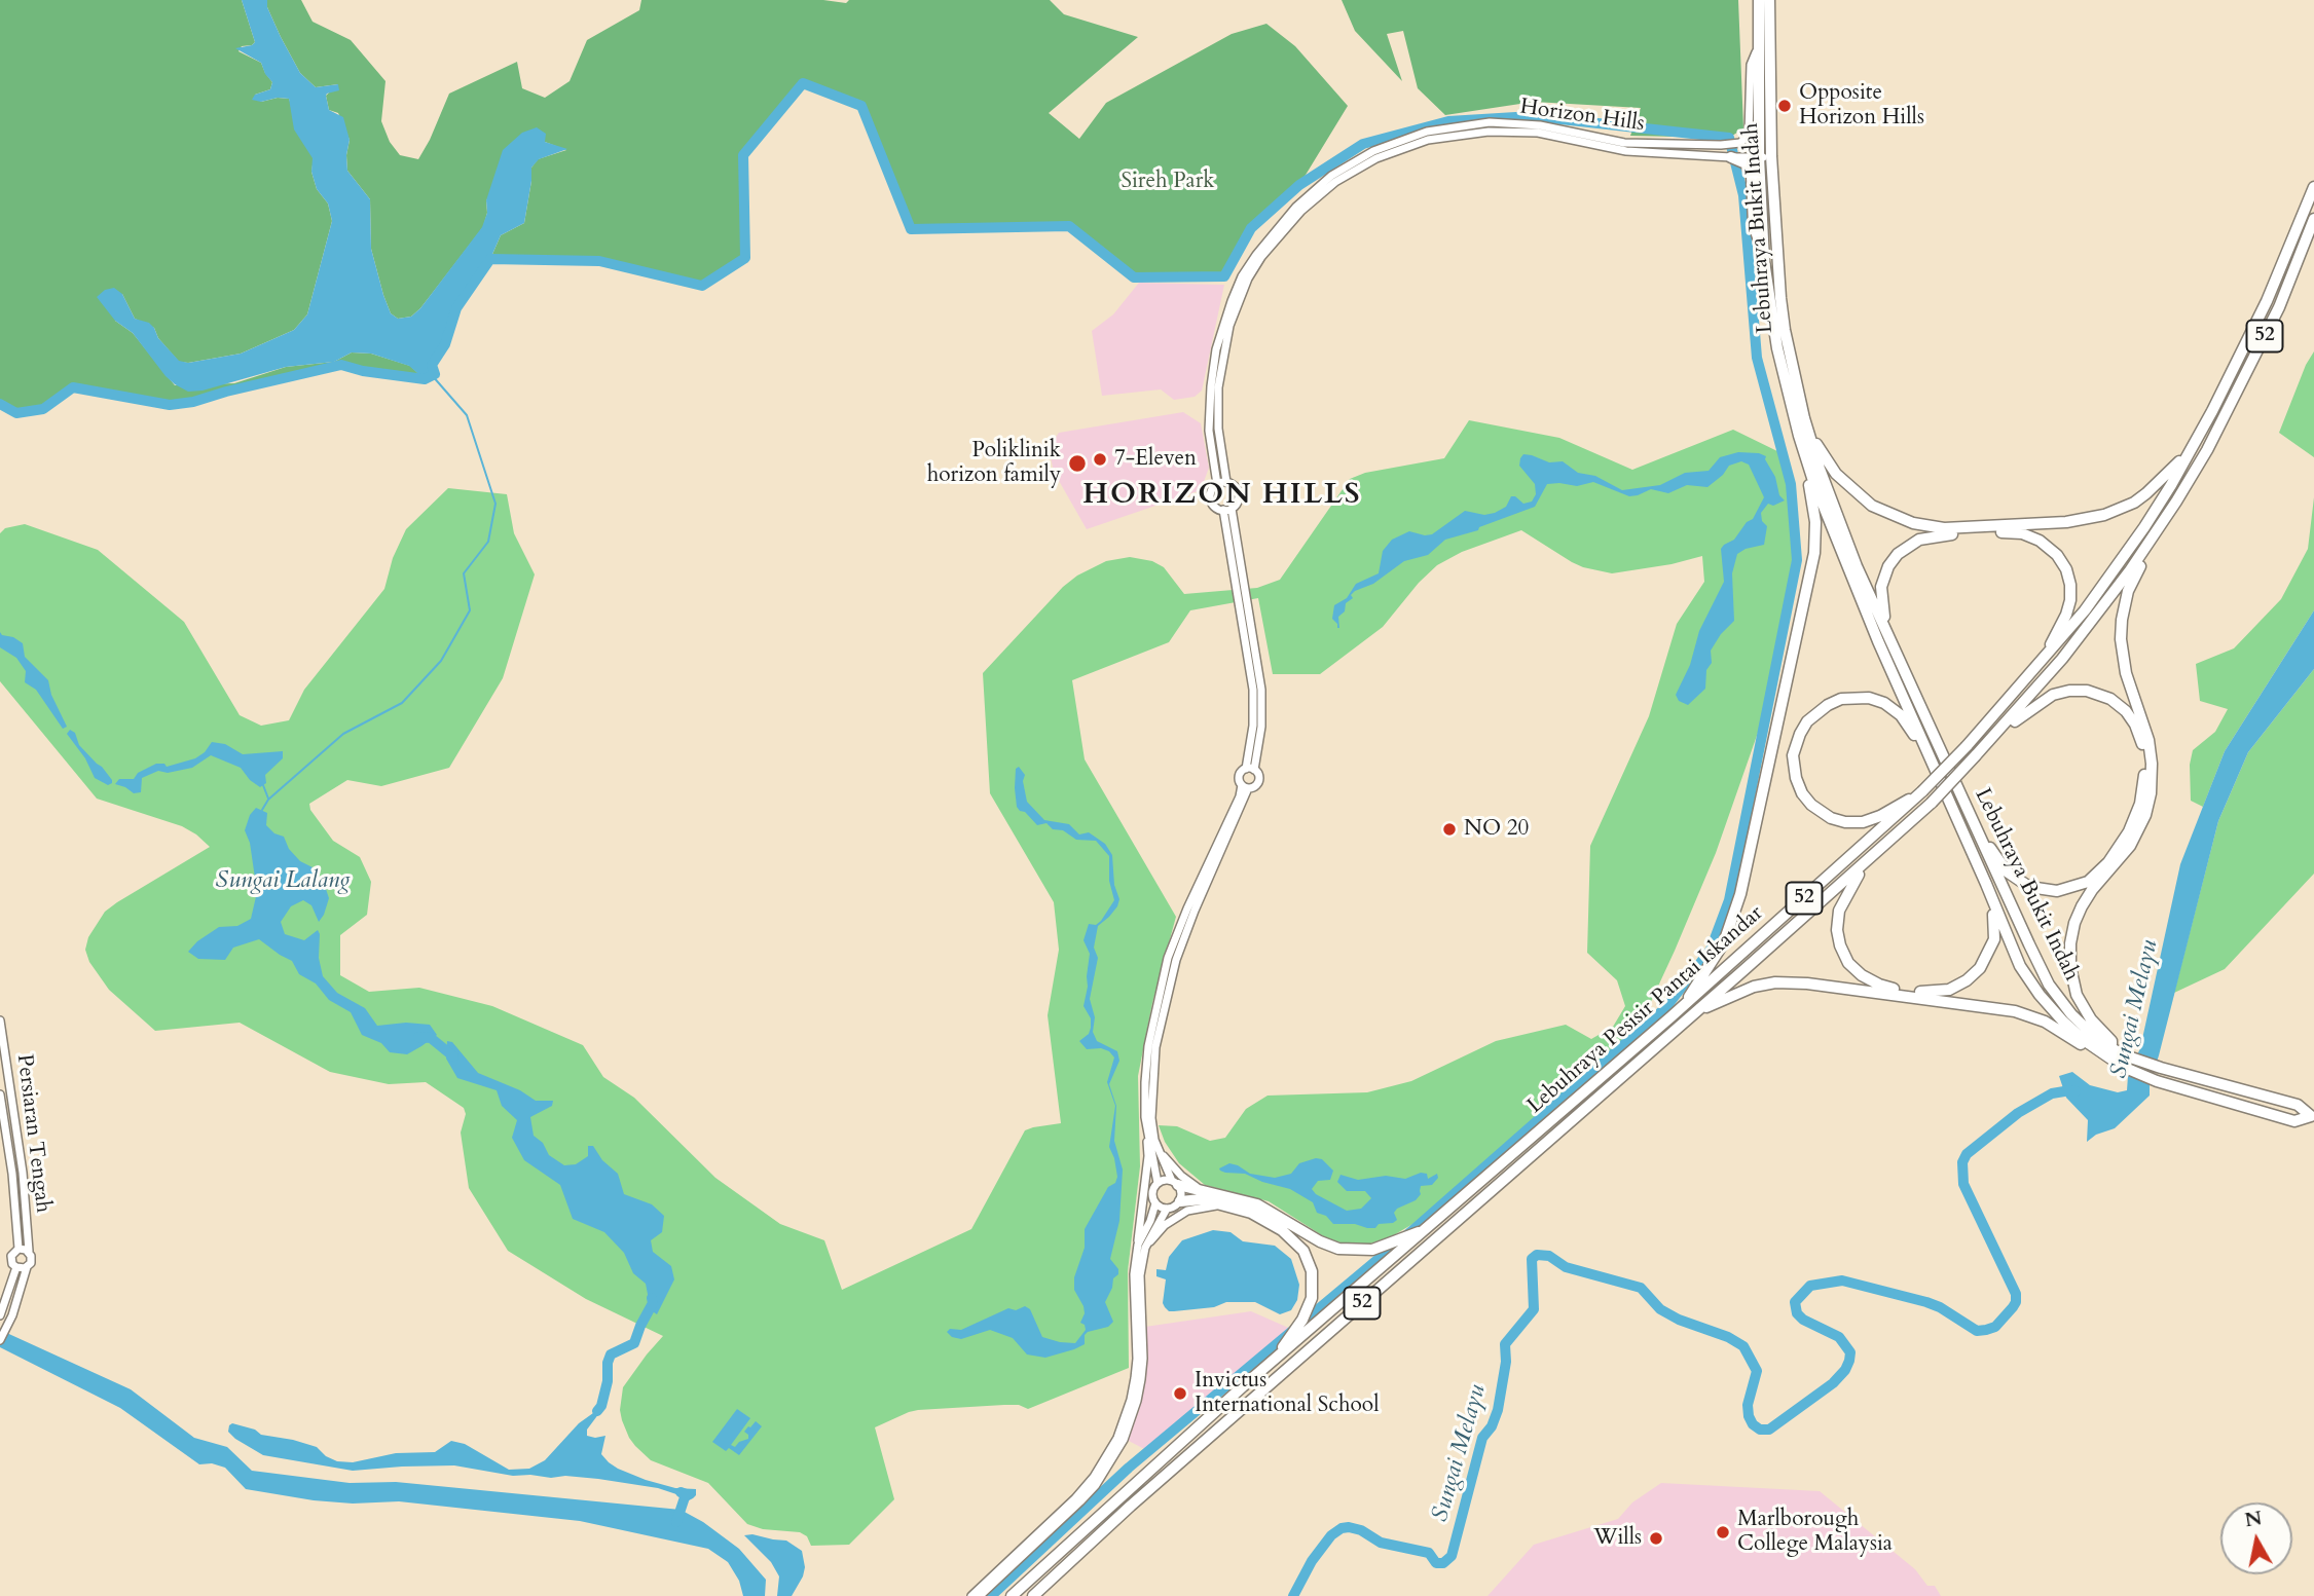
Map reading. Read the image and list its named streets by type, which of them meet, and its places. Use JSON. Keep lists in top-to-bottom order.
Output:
{
  "streets": {
    "highway": ["Lebuhraya Bukit Indah", "52", "Lebuhraya Pesisir Pantai Iskandar"],
    "street": ["Horizon Hills", "Persiaran Tengah"]
  },
  "crossings": [
    ["Horizon Hills", "Lebuhraya Bukit Indah"]
  ],
  "districts": ["HORIZON HILLS"],
  "water": ["Sungai Lalang", "Sungai Melayu"],
  "parks": ["Sireh Park"],
  "places": [
    "Opposite Horizon Hills",
    "7-Eleven",
    "Poliklinik horizon family",
    "NO 20",
    "Invictus International School",
    "Marlborough College Malaysia",
    "Wills"
  ],
  "north": "top"
}
